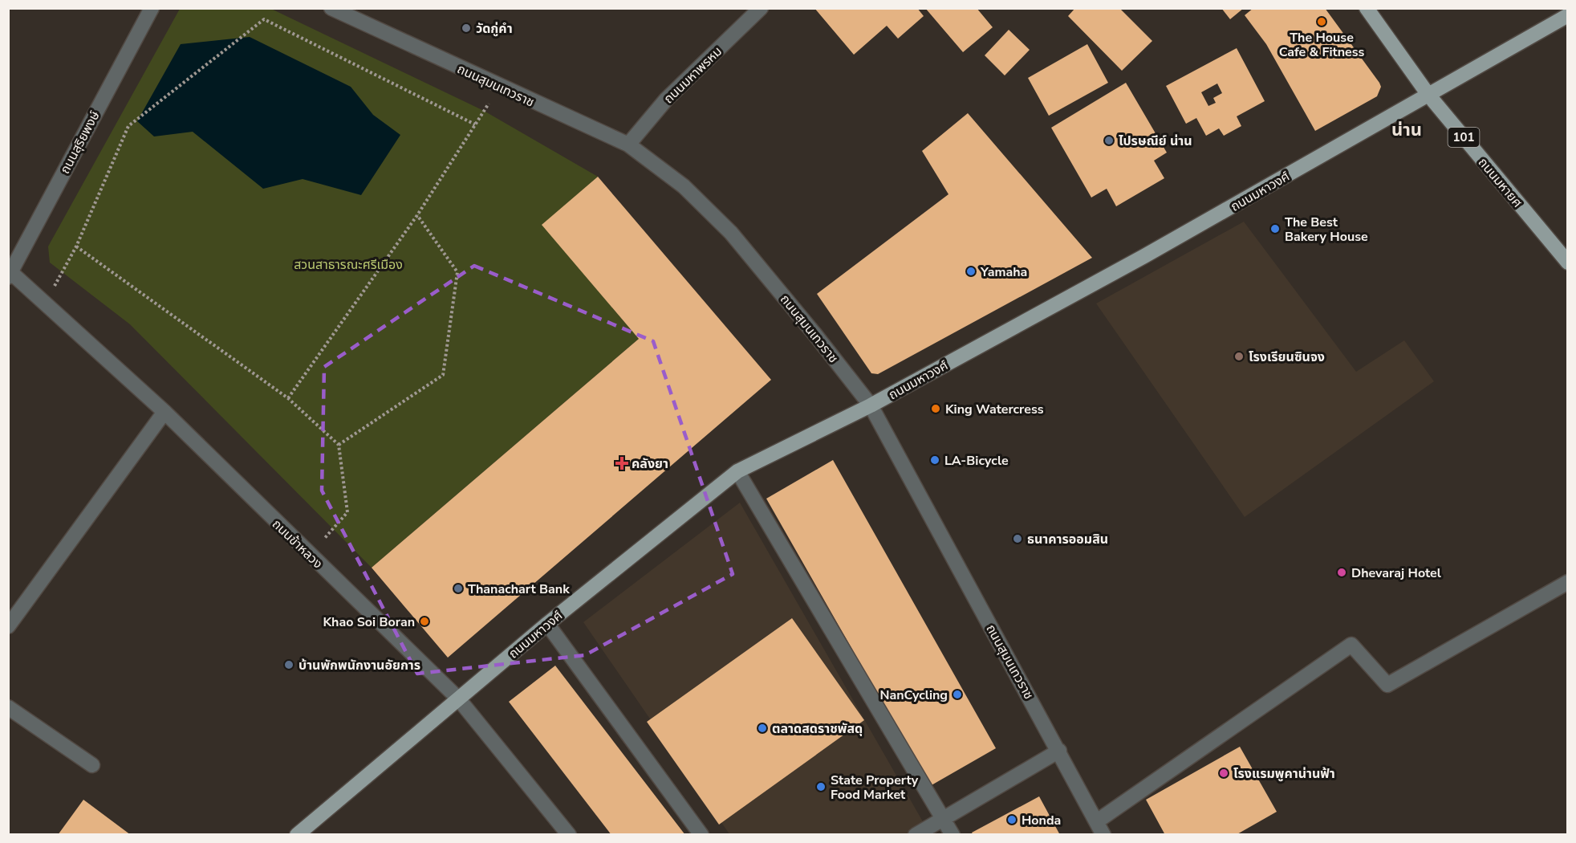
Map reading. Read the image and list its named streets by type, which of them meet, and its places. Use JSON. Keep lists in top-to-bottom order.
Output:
{
  "streets": {
    "main road": ["101", "ถนนมหายศ", "ถนนมหาวงศ์"],
    "street": [
      "ถนนมหาพรหม",
      "ถนนสุมนเทวราช",
      "ถนนสุริยพงษ์",
      "ถนนข้าหลวง"
    ]
  },
  "crossings": [
    ["ถนนมหาพรหม", "ถนนสุมนเทวราช"],
    ["ถนนสุมนเทวราช", "ถนนมหาวงศ์"],
    ["ถนนสุริยพงษ์", "ถนนข้าหลวง"],
    ["ถนนมหายศ", "ถนนมหาวงศ์"],
    ["ถนนมหาวงศ์", "ถนนข้าหลวง"]
  ],
  "districts": ["น่าน"],
  "parks": ["สวนสาธารณะศรีเมือง"],
  "places": {
    "other": [
      "The House Cafe & Fitness",
      "วัดกู่คำ",
      "ไปรษณีย์ น่าน",
      "The Best Bakery House",
      "Yamaha",
      "โรงเรียนซินจง",
      "King Watercress",
      "LA-Bicycle",
      "ธนาคารออมสิน",
      "Dhevaraj Hotel",
      "Thanachart Bank",
      "Khao Soi Boran",
      "บ้านพักพนักงานอัยการ",
      "NanCycling",
      "ตลาดสดราชพัสดุ",
      "โรงแรมพูคาน่านฟ้า",
      "State Property Food Market",
      "Honda"
    ],
    "health": ["คลังยา"]
  }
}
